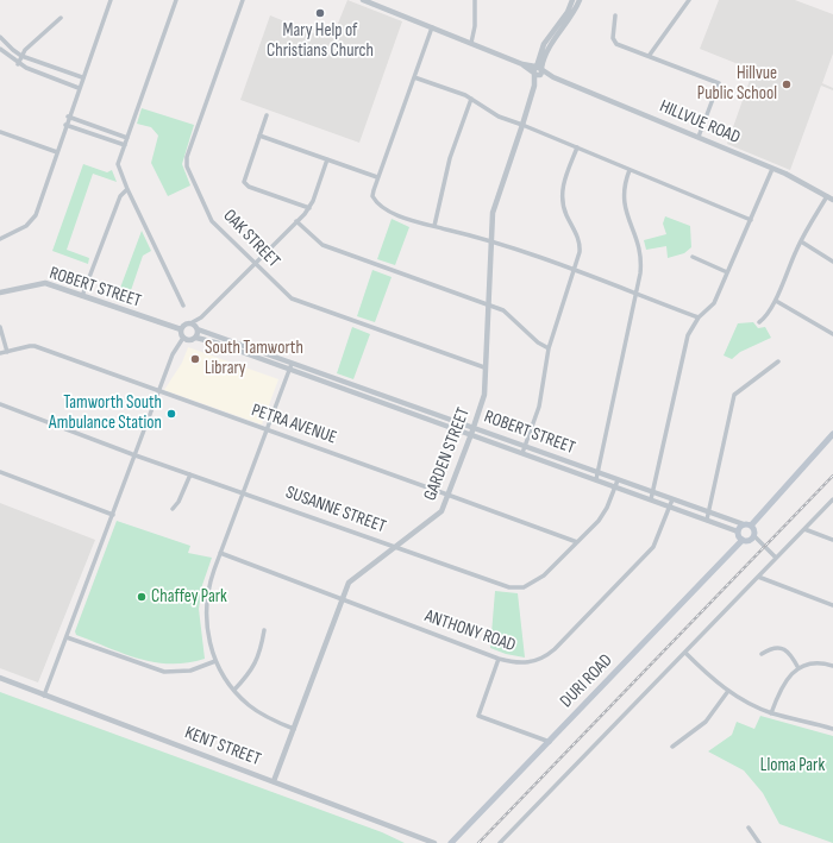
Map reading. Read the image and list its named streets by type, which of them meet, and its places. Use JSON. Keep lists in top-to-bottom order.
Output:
{
  "streets": {
    "main road": ["DURI ROAD"],
    "street": [
      "HILLVUE ROAD",
      "OAK STREET",
      "ROBERT STREET",
      "PETRA AVENUE",
      "GARDEN STREET",
      "SUSANNE STREET",
      "ANTHONY ROAD",
      "KENT STREET"
    ]
  },
  "crossings": [
    ["HILLVUE ROAD", "GARDEN STREET"],
    ["OAK STREET", "GARDEN STREET"],
    ["ROBERT STREET", "GARDEN STREET"],
    ["ROBERT STREET", "SUSANNE STREET"],
    ["ROBERT STREET", "ANTHONY ROAD"],
    ["ROBERT STREET", "DURI ROAD"],
    ["PETRA AVENUE", "GARDEN STREET"],
    ["PETRA AVENUE", "SUSANNE STREET"],
    ["GARDEN STREET", "SUSANNE STREET"],
    ["GARDEN STREET", "ANTHONY ROAD"],
    ["GARDEN STREET", "KENT STREET"]
  ],
  "parks": ["Lloma Park"],
  "places": [
    "Mary Help of Christians Church",
    "Hillvue Public School",
    "South Tamworth Library",
    "Tamworth South Ambulance Station",
    "Chaffey Park"
  ]
}
